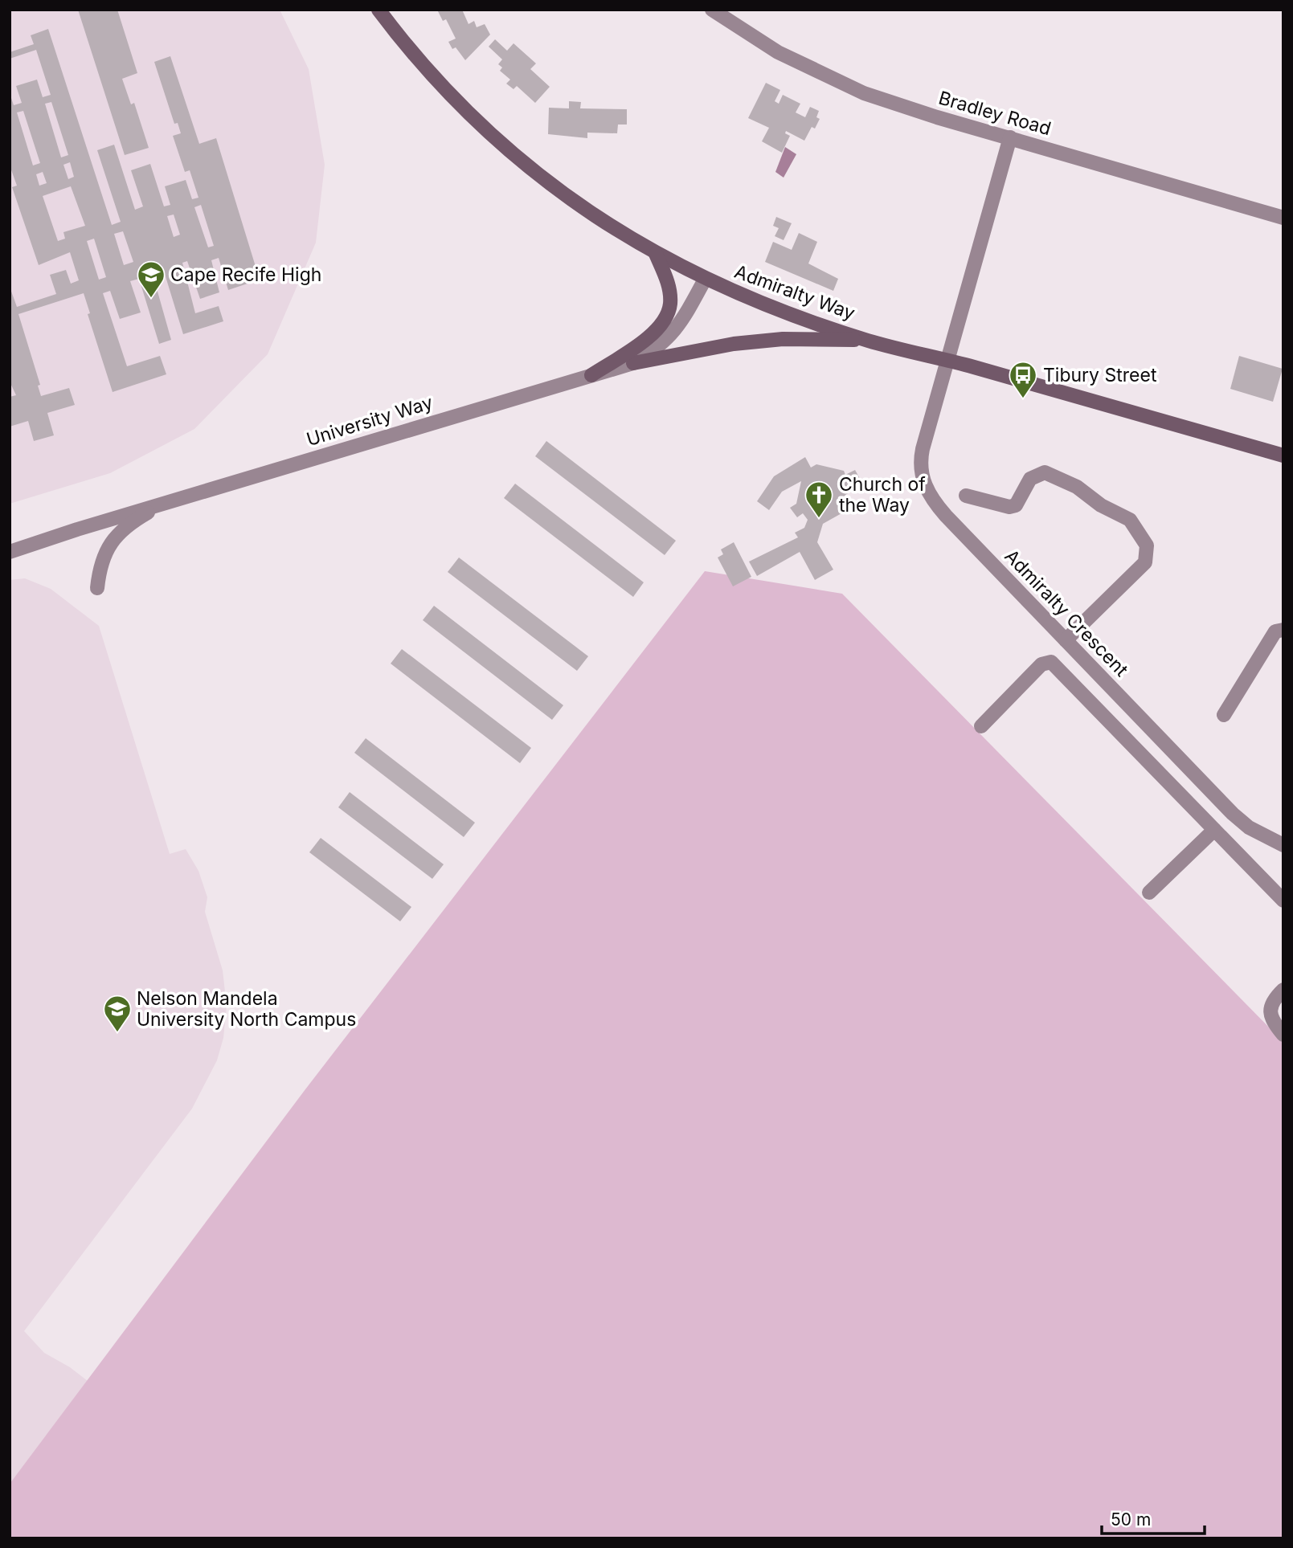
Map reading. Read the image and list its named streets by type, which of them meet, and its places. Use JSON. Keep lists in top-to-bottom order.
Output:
{
  "streets": {
    "main road": ["Admiralty Way"],
    "street": ["Bradley Road", "University Way", "Admiralty Crescent"]
  },
  "crossings": [
    ["Admiralty Way", "University Way"],
    ["Admiralty Way", "Admiralty Crescent"]
  ],
  "places": {
    "school or university": ["Cape Recife High", "Nelson Mandela University North Campus"],
    "bus stop": ["Tibury Street"],
    "church": ["Church of the Way"]
  },
  "scale_bar": "50 m"
}
